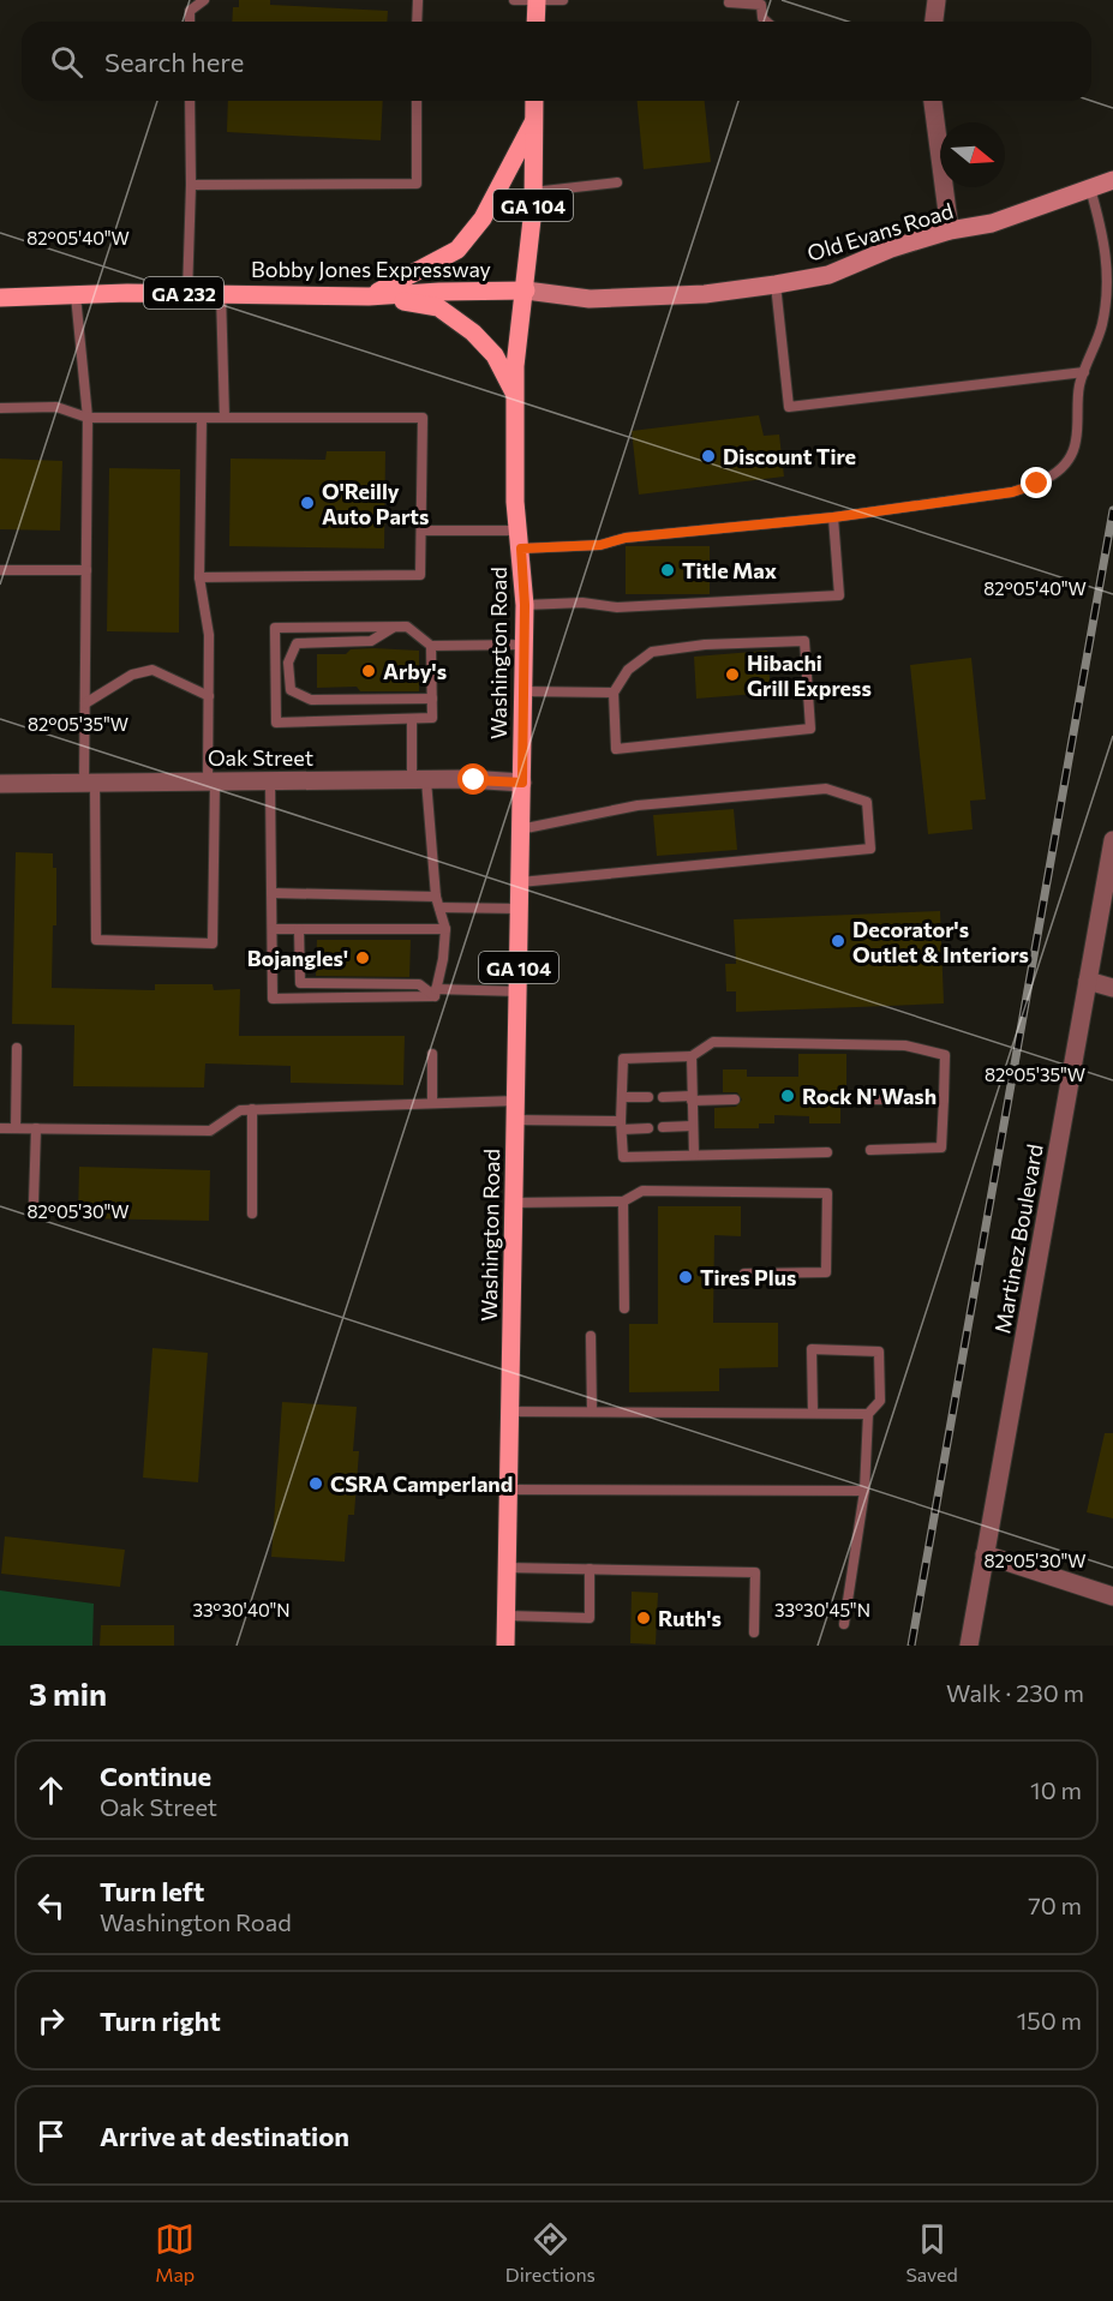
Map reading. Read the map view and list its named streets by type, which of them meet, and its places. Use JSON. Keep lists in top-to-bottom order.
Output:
{
  "streets": {
    "main road": [
      "GA 104",
      "Bobby Jones Expressway",
      "GA 232",
      "Washington Road"
    ],
    "street": ["Old Evans Road", "Oak Street", "Martinez Boulevard"]
  },
  "crossings": [
    ["Old Evans Road", "Bobby Jones Expressway"],
    ["Old Evans Road", "Washington Road"],
    ["Bobby Jones Expressway", "Washington Road"],
    ["Washington Road", "Oak Street"]
  ],
  "places": [
    "Discount Tire",
    "O'Reilly Auto Parts",
    "Title Max",
    "Arby's",
    "Hibachi Grill Express",
    "Decorator's Outlet & Interiors",
    "Bojangles'",
    "Rock N' Wash",
    "Tires Plus",
    "CSRA Camperland",
    "Ruth's"
  ],
  "north": "right",
  "page": {
    "search": "Search here",
    "heading": ["3 min", "Walk · 230 m"],
    "list": [
      ["Continue", "Oak Street", "10 m"],
      ["Turn left", "Washington Road", "70 m"],
      ["Turn right", "150 m"],
      "Arrive at destination"
    ],
    "nav": ["Map", "Directions", "Saved"]
  },
  "coordinates": [
    "82°05'40\"W",
    "82°05'35\"W",
    "82°05'30\"W",
    "33°30'45\"N",
    "33°30'40\"N"
  ]
}
